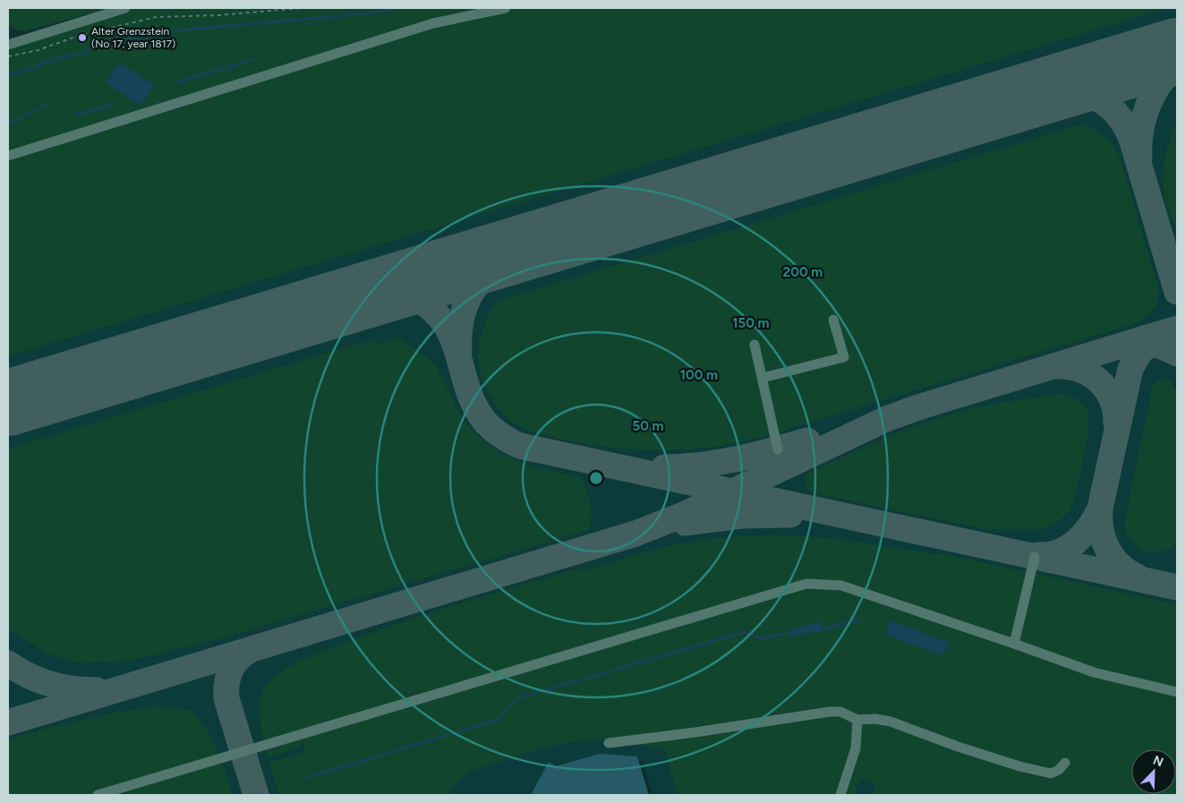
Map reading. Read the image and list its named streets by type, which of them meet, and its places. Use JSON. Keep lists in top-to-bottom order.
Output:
{
  "places": ["Alter Grenzstein (No 17, year 1817)"],
  "north": "top right",
  "rings": [
    "200 m",
    "150 m",
    "100 m",
    "50 m"
  ]
}
